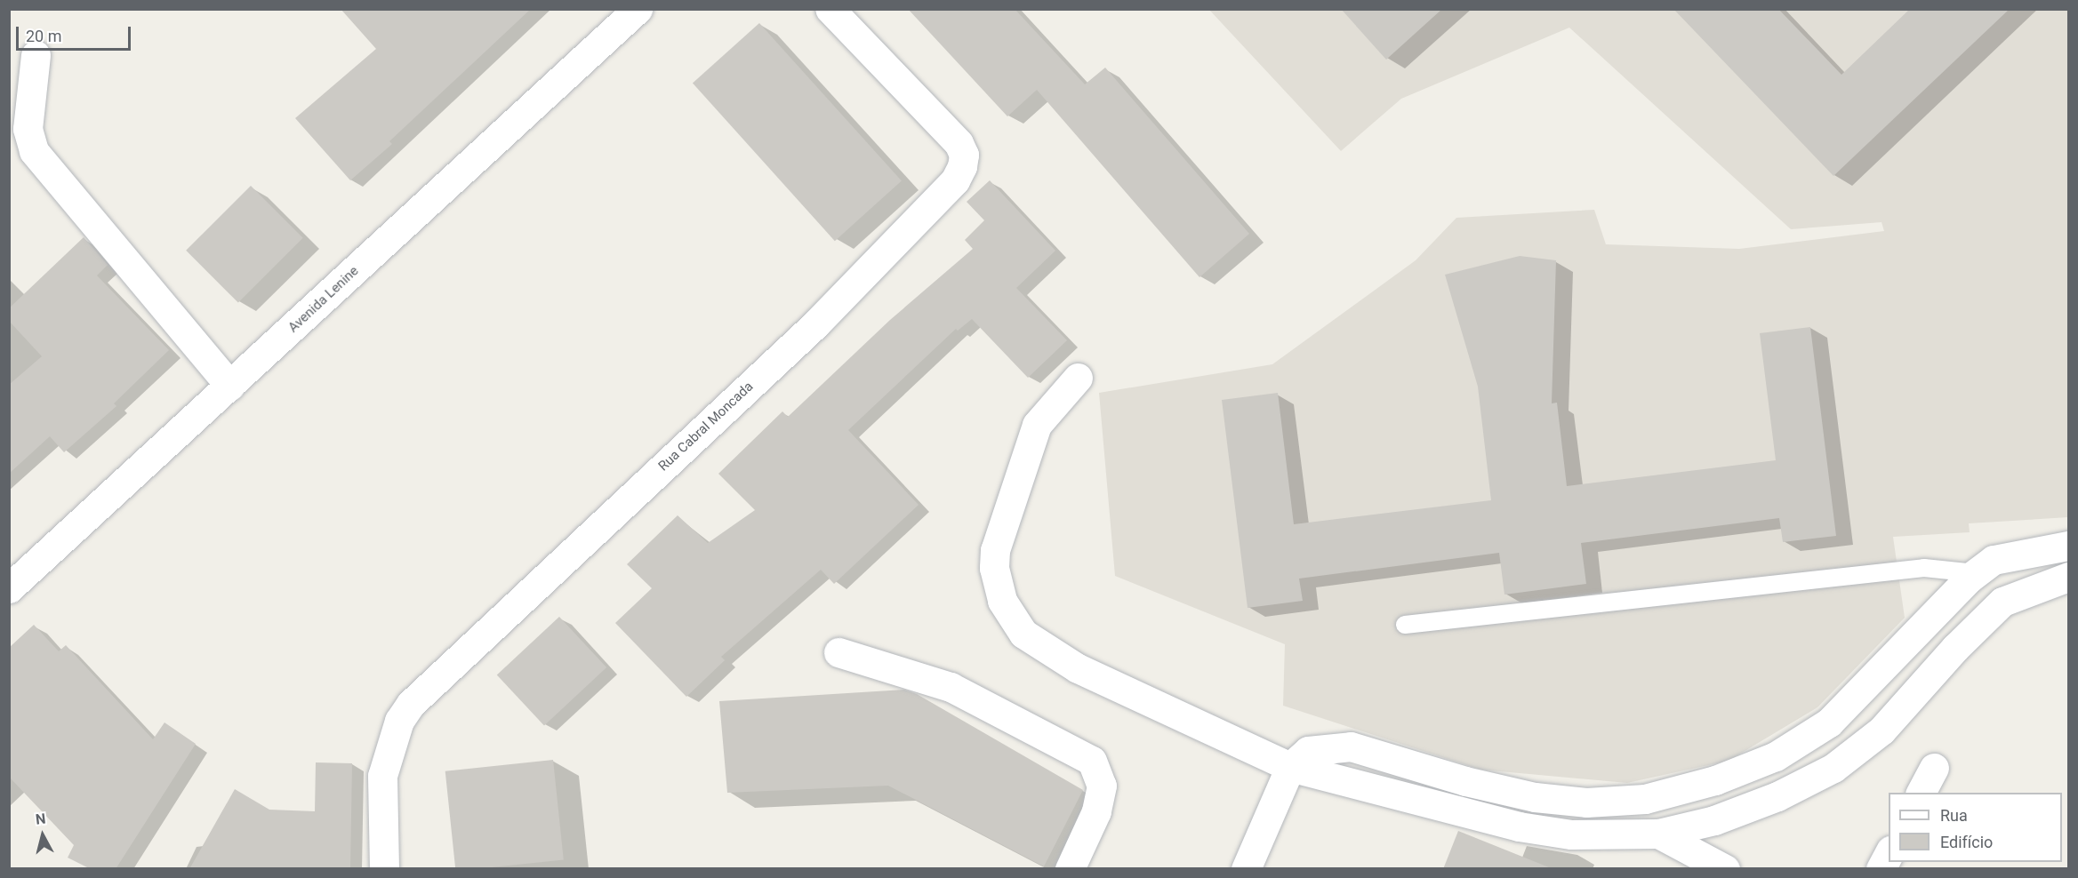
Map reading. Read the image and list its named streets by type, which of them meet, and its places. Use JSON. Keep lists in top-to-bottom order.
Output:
{
  "streets": {
    "street": ["Avenida Lenine", "Rua Cabral Moncada"]
  },
  "legend": ["Rua", "Edifício"],
  "scale_bar": "20 m",
  "north": "top"
}
